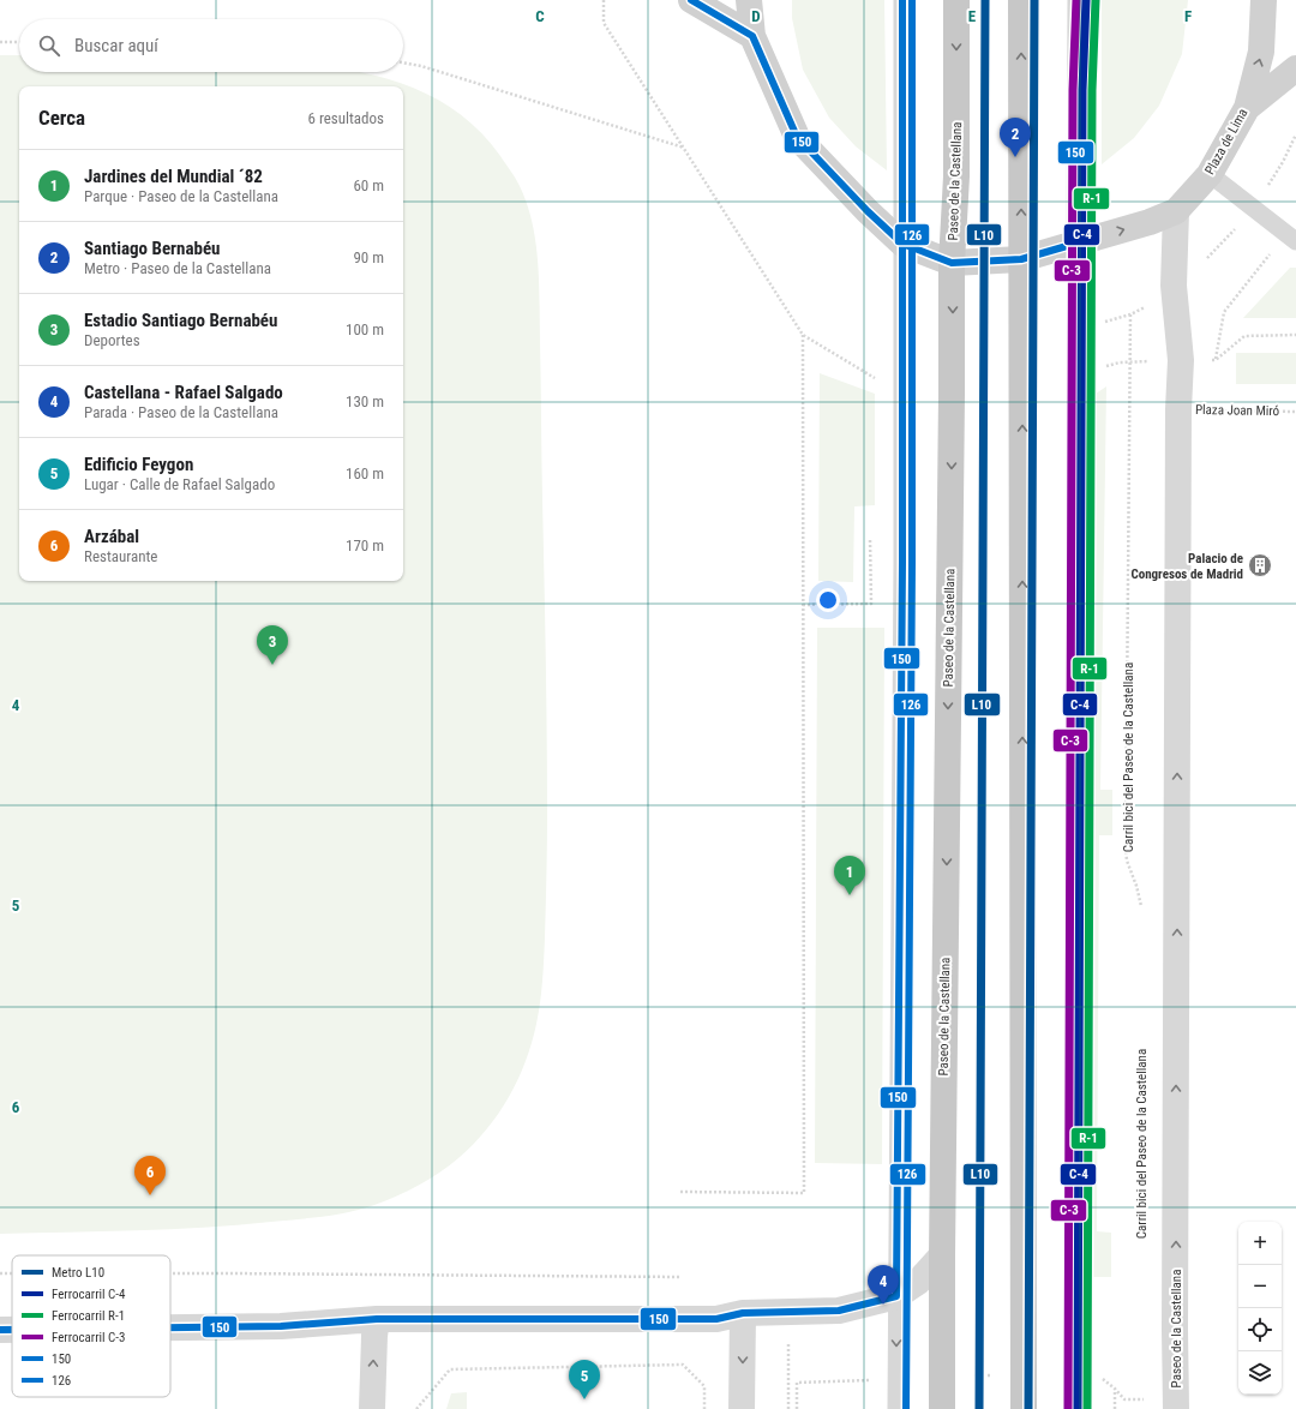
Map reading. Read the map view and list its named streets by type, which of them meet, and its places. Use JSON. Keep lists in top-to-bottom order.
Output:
{
  "streets": {
    "highway": ["Paseo de la Castellana"],
    "main road": ["Plaza de Lima"],
    "path": ["Plaza Joan Miró", "Carril bici del Paseo de la Castellana"]
  },
  "crossings": [
    ["Plaza de Lima", "Paseo de la Castellana"],
    ["Paseo de la Castellana", "Plaza Joan Miró"]
  ],
  "places": {
    "building": ["Palacio de Congresos de Madrid"]
  },
  "lines": [
    "metro line L10",
    "rail line C-4",
    "rail line R-1",
    "rail line C-3",
    "transit line 150",
    "transit line 126"
  ],
  "legend": [
    "Metro L10",
    "Ferrocarril C-4",
    "Ferrocarril R-1",
    "Ferrocarril C-3",
    "150",
    "126"
  ],
  "page": {
    "search": "Buscar aquí",
    "heading": ["Cerca", "6 resultados"],
    "pins": [
      "2",
      "3",
      "1",
      "6",
      "4",
      "5"
    ],
    "list": [
      {
        "mark": "1",
        "name": "Jardines del Mundial ´82",
        "note": "Parque · Paseo de la Castellana",
        "value": "60 m"
      },
      {
        "mark": "2",
        "name": "Santiago Bernabéu",
        "note": "Metro · Paseo de la Castellana",
        "value": "90 m"
      },
      {
        "mark": "3",
        "name": "Estadio Santiago Bernabéu",
        "note": "Deportes",
        "value": "100 m"
      },
      {
        "mark": "4",
        "name": "Castellana - Rafael Salgado",
        "note": "Parada · Paseo de la Castellana",
        "value": "130 m"
      },
      {
        "mark": "5",
        "name": "Edificio Feygon",
        "note": "Lugar · Calle de Rafael Salgado",
        "value": "160 m"
      },
      {
        "mark": "6",
        "name": "Arzábal",
        "note": "Restaurante",
        "value": "170 m"
      }
    ],
    "map_buttons": ["+", "−"]
  },
  "grid": {
    "columns": [
      "C",
      "D",
      "E",
      "F"
    ],
    "rows": ["4", "5", "6"]
  }
}
